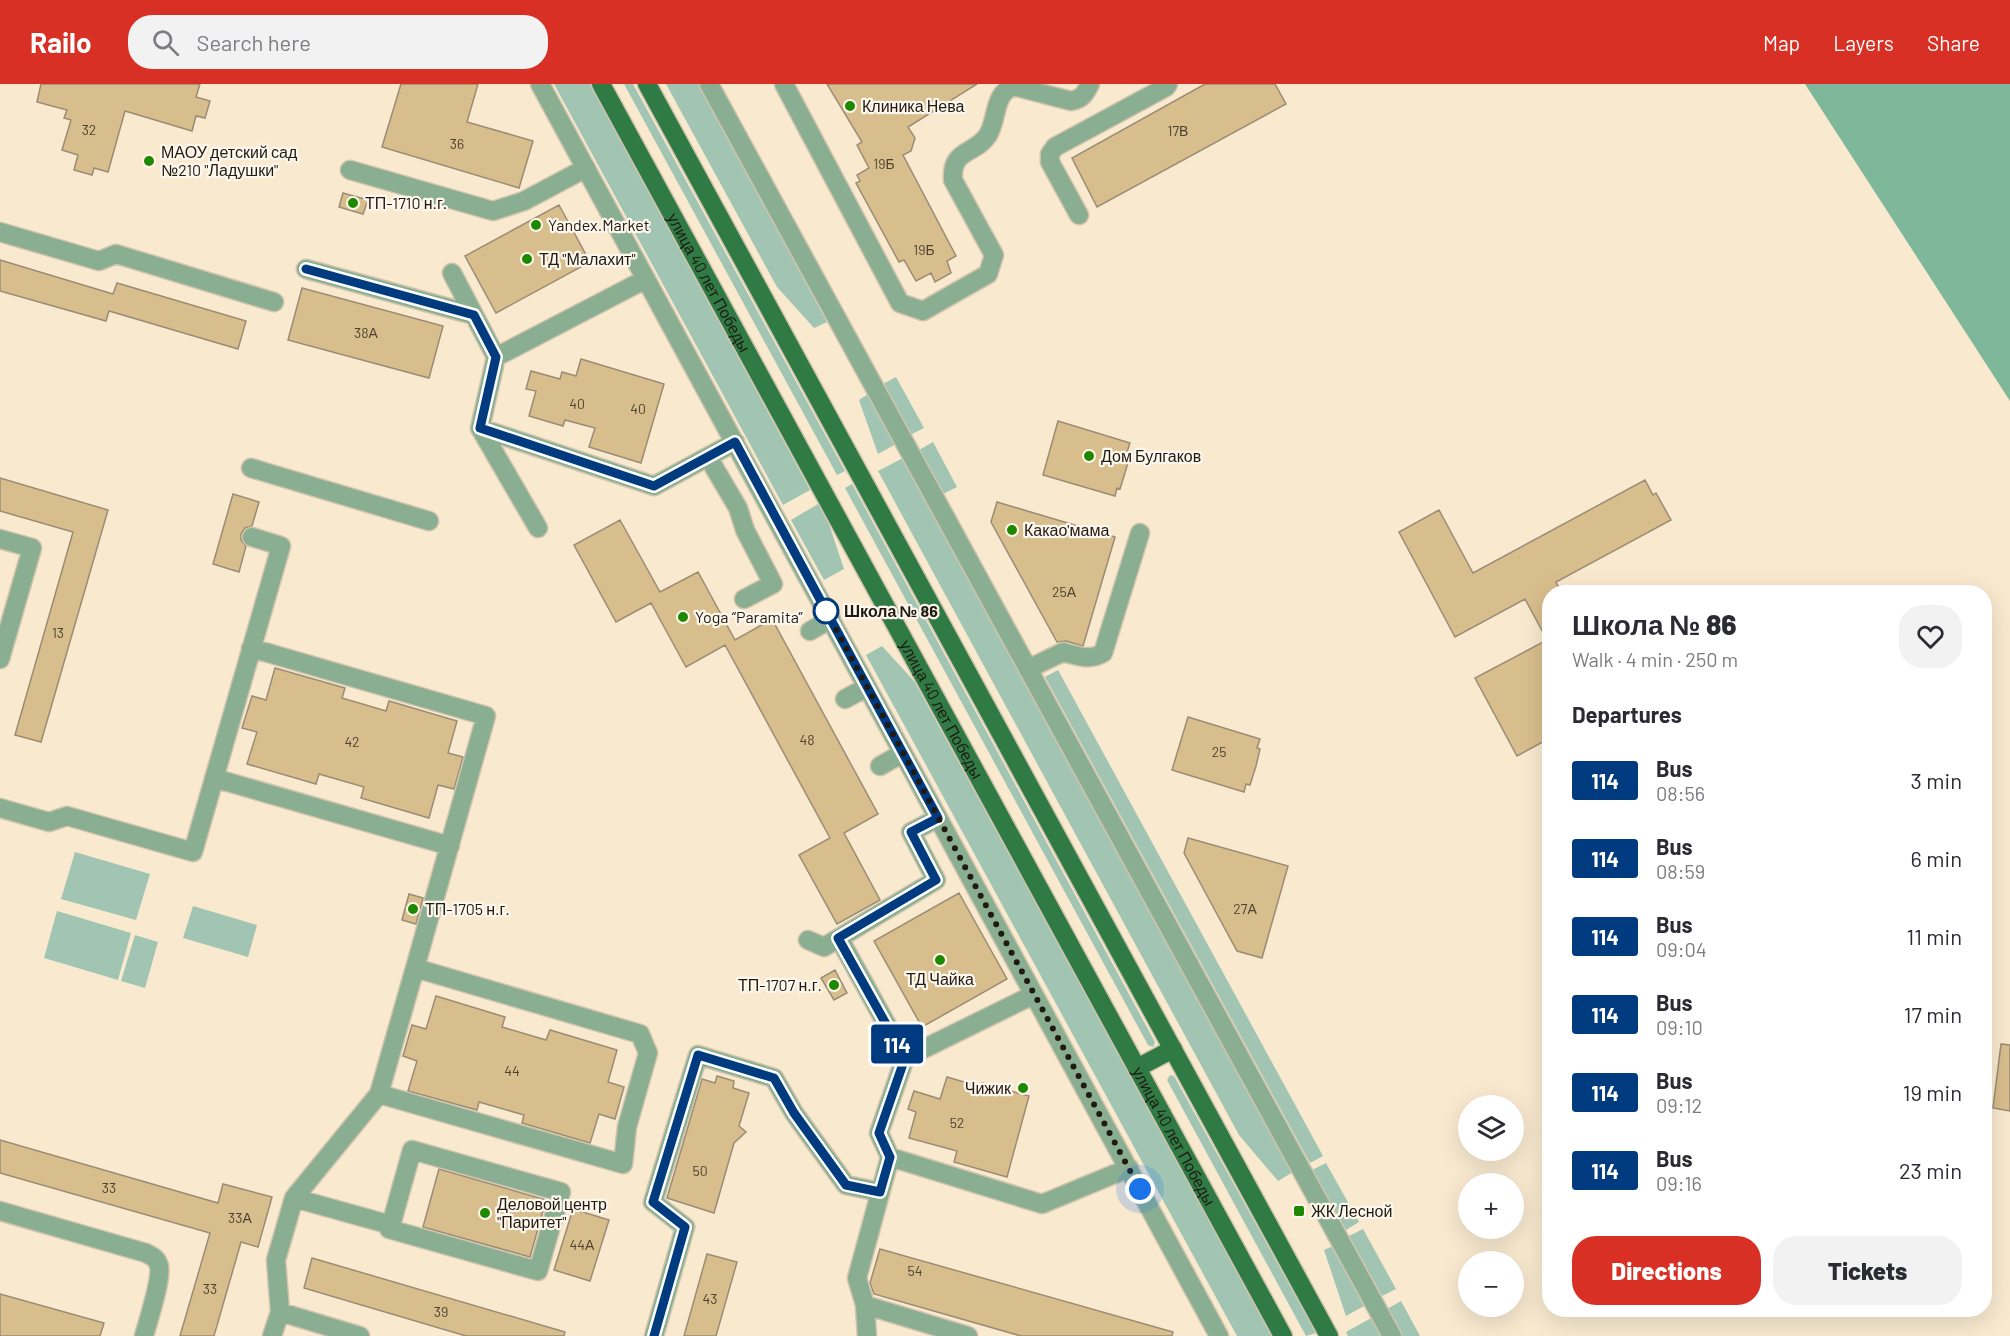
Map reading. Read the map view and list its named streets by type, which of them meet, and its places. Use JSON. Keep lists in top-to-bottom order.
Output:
{
  "streets": {
    "main road": ["улица 40 лет Победы"]
  },
  "places": {
    "other": [
      "Клиника Нева",
      "МАОУ детский сад №210 \"Ладушки\"",
      "ТП-1710 н.г.",
      "Yandex.Market",
      "ТД \"Малахит\"",
      "Дом Булгаков",
      "Какао'мама",
      "Школа № 86",
      "Yoga “Paramita”",
      "ТП-1705 н.г.",
      "ТД Чайка",
      "ТП-1707 н.г.",
      "Чижик",
      "Деловой центр \"Паритет\""
    ],
    "transit": ["ЖК Лесной"]
  },
  "lines": ["bus line 114"],
  "house_numbers": [
    "32",
    "17В",
    "36",
    "19Б",
    "19Б",
    "38А",
    "40",
    "40",
    "25А",
    "13",
    "48",
    "42",
    "25",
    "27А",
    "44",
    "52",
    "50",
    "33",
    "33А",
    "44А",
    "54",
    "33",
    "43",
    "39"
  ],
  "page": {
    "header": "Railo",
    "search": "Search here",
    "nav": ["Map", "Layers", "Share"],
    "on_map": "114",
    "heading": [
      ["Школа № 86", "Walk · 4 min · 250 m"],
      "Departures"
    ],
    "list": [
      {
        "mark": "114",
        "name": "Bus",
        "note": "08:56",
        "value": "3 min"
      },
      {
        "mark": "114",
        "name": "Bus",
        "note": "08:59",
        "value": "6 min"
      },
      {
        "mark": "114",
        "name": "Bus",
        "note": "09:04",
        "value": "11 min"
      },
      {
        "mark": "114",
        "name": "Bus",
        "note": "09:10",
        "value": "17 min"
      },
      {
        "mark": "114",
        "name": "Bus",
        "note": "09:12",
        "value": "19 min"
      },
      {
        "mark": "114",
        "name": "Bus",
        "note": "09:16",
        "value": "23 min"
      }
    ],
    "map_buttons": ["+", "−"],
    "buttons": ["Directions", "Tickets"]
  }
}
